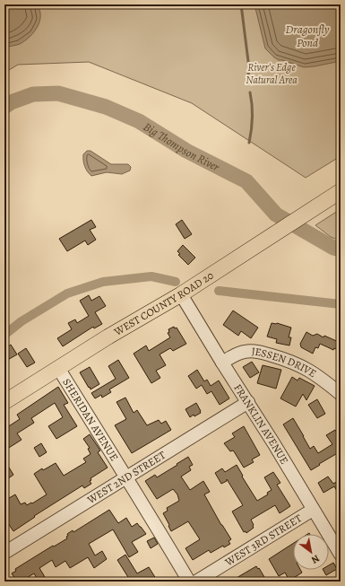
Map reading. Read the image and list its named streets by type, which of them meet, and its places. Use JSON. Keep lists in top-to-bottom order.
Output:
{
  "streets": {
    "main road": ["WEST COUNTY ROAD 20"],
    "street": [
      "JESSEN DRIVE",
      "SHERIDAN AVENUE",
      "FRANKLIN AVENUE",
      "WEST 2ND STREET",
      "WEST 3RD STREET"
    ]
  },
  "crossings": [
    ["WEST COUNTY ROAD 20", "SHERIDAN AVENUE"],
    ["WEST COUNTY ROAD 20", "FRANKLIN AVENUE"],
    ["JESSEN DRIVE", "FRANKLIN AVENUE"],
    ["SHERIDAN AVENUE", "WEST 2ND STREET"],
    ["FRANKLIN AVENUE", "WEST 2ND STREET"],
    ["FRANKLIN AVENUE", "WEST 3RD STREET"]
  ],
  "water": ["Dragonfly Pond", "Big Thompson River"],
  "parks": ["River's Edge Natural Area"],
  "north": "bottom right"
}
